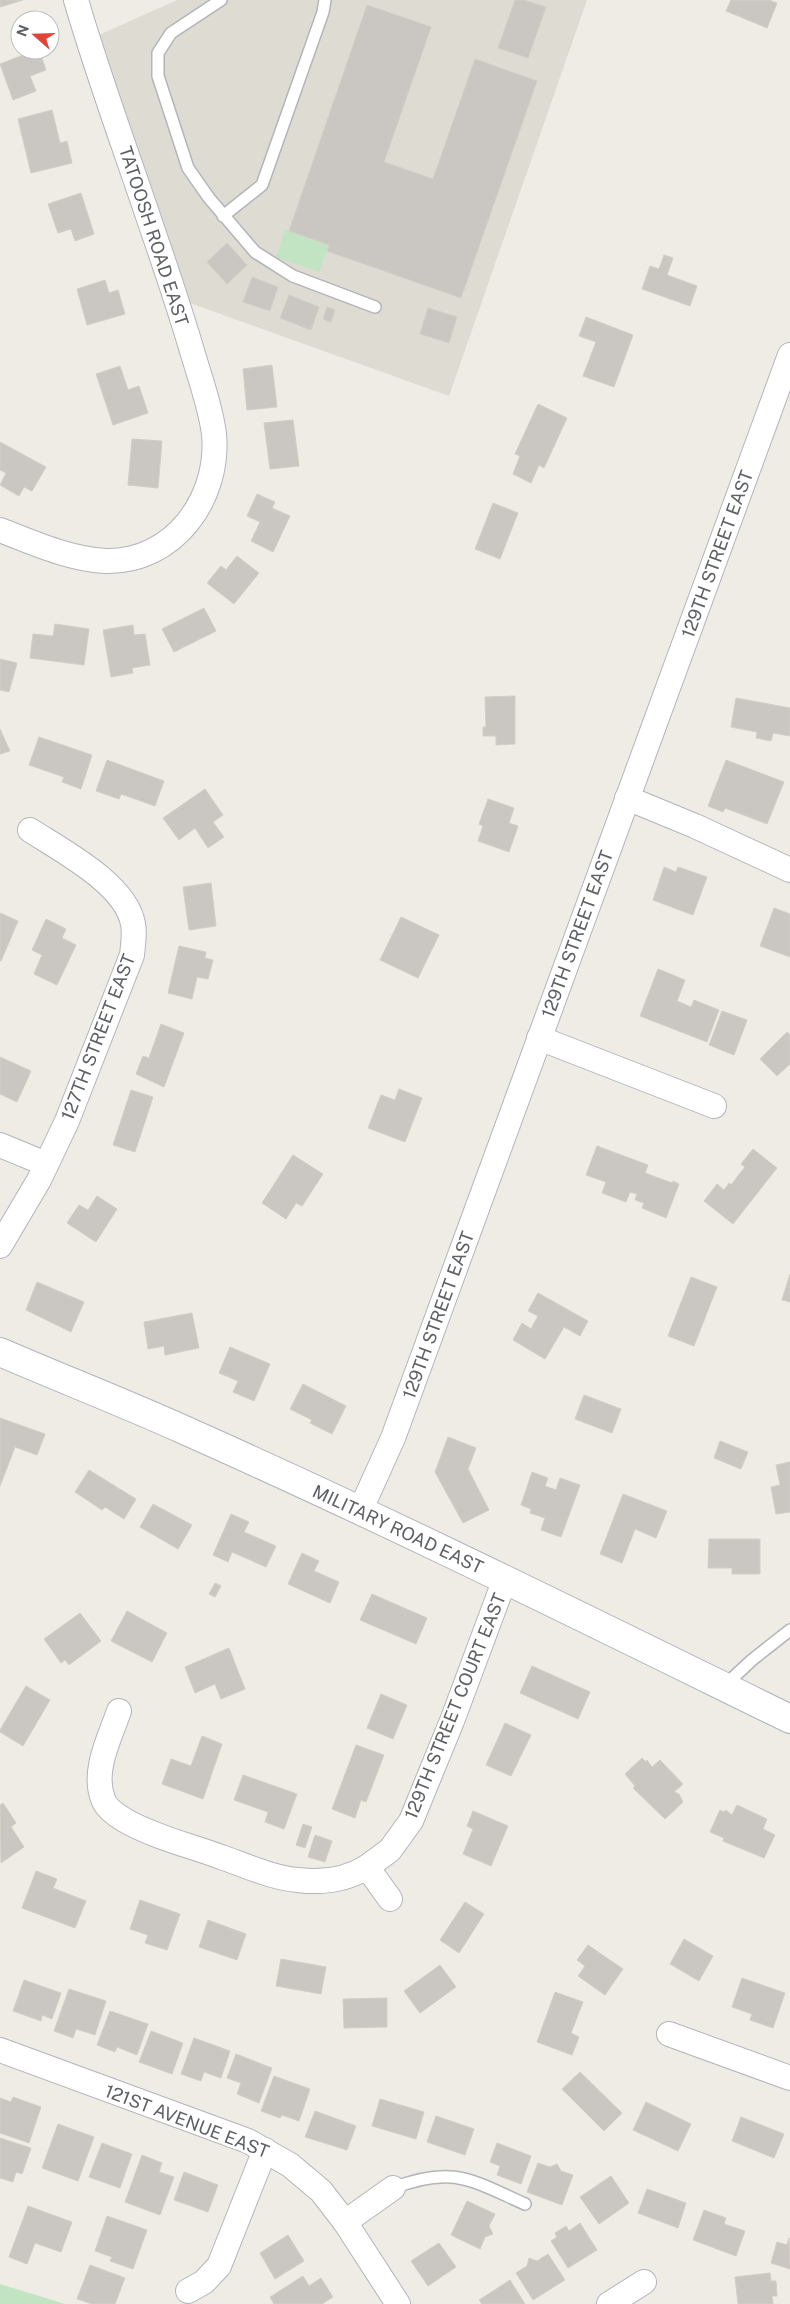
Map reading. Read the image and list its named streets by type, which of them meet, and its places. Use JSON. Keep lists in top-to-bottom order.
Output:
{
  "streets": {
    "main road": ["MILITARY ROAD EAST"],
    "street": [
      "TATOOSH ROAD EAST",
      "129TH STREET EAST",
      "127TH STREET EAST",
      "129TH STREET COURT EAST",
      "121ST AVENUE EAST"
    ]
  },
  "crossings": [
    ["129TH STREET EAST", "MILITARY ROAD EAST"],
    ["MILITARY ROAD EAST", "129TH STREET COURT EAST"]
  ],
  "north": "left"
}
